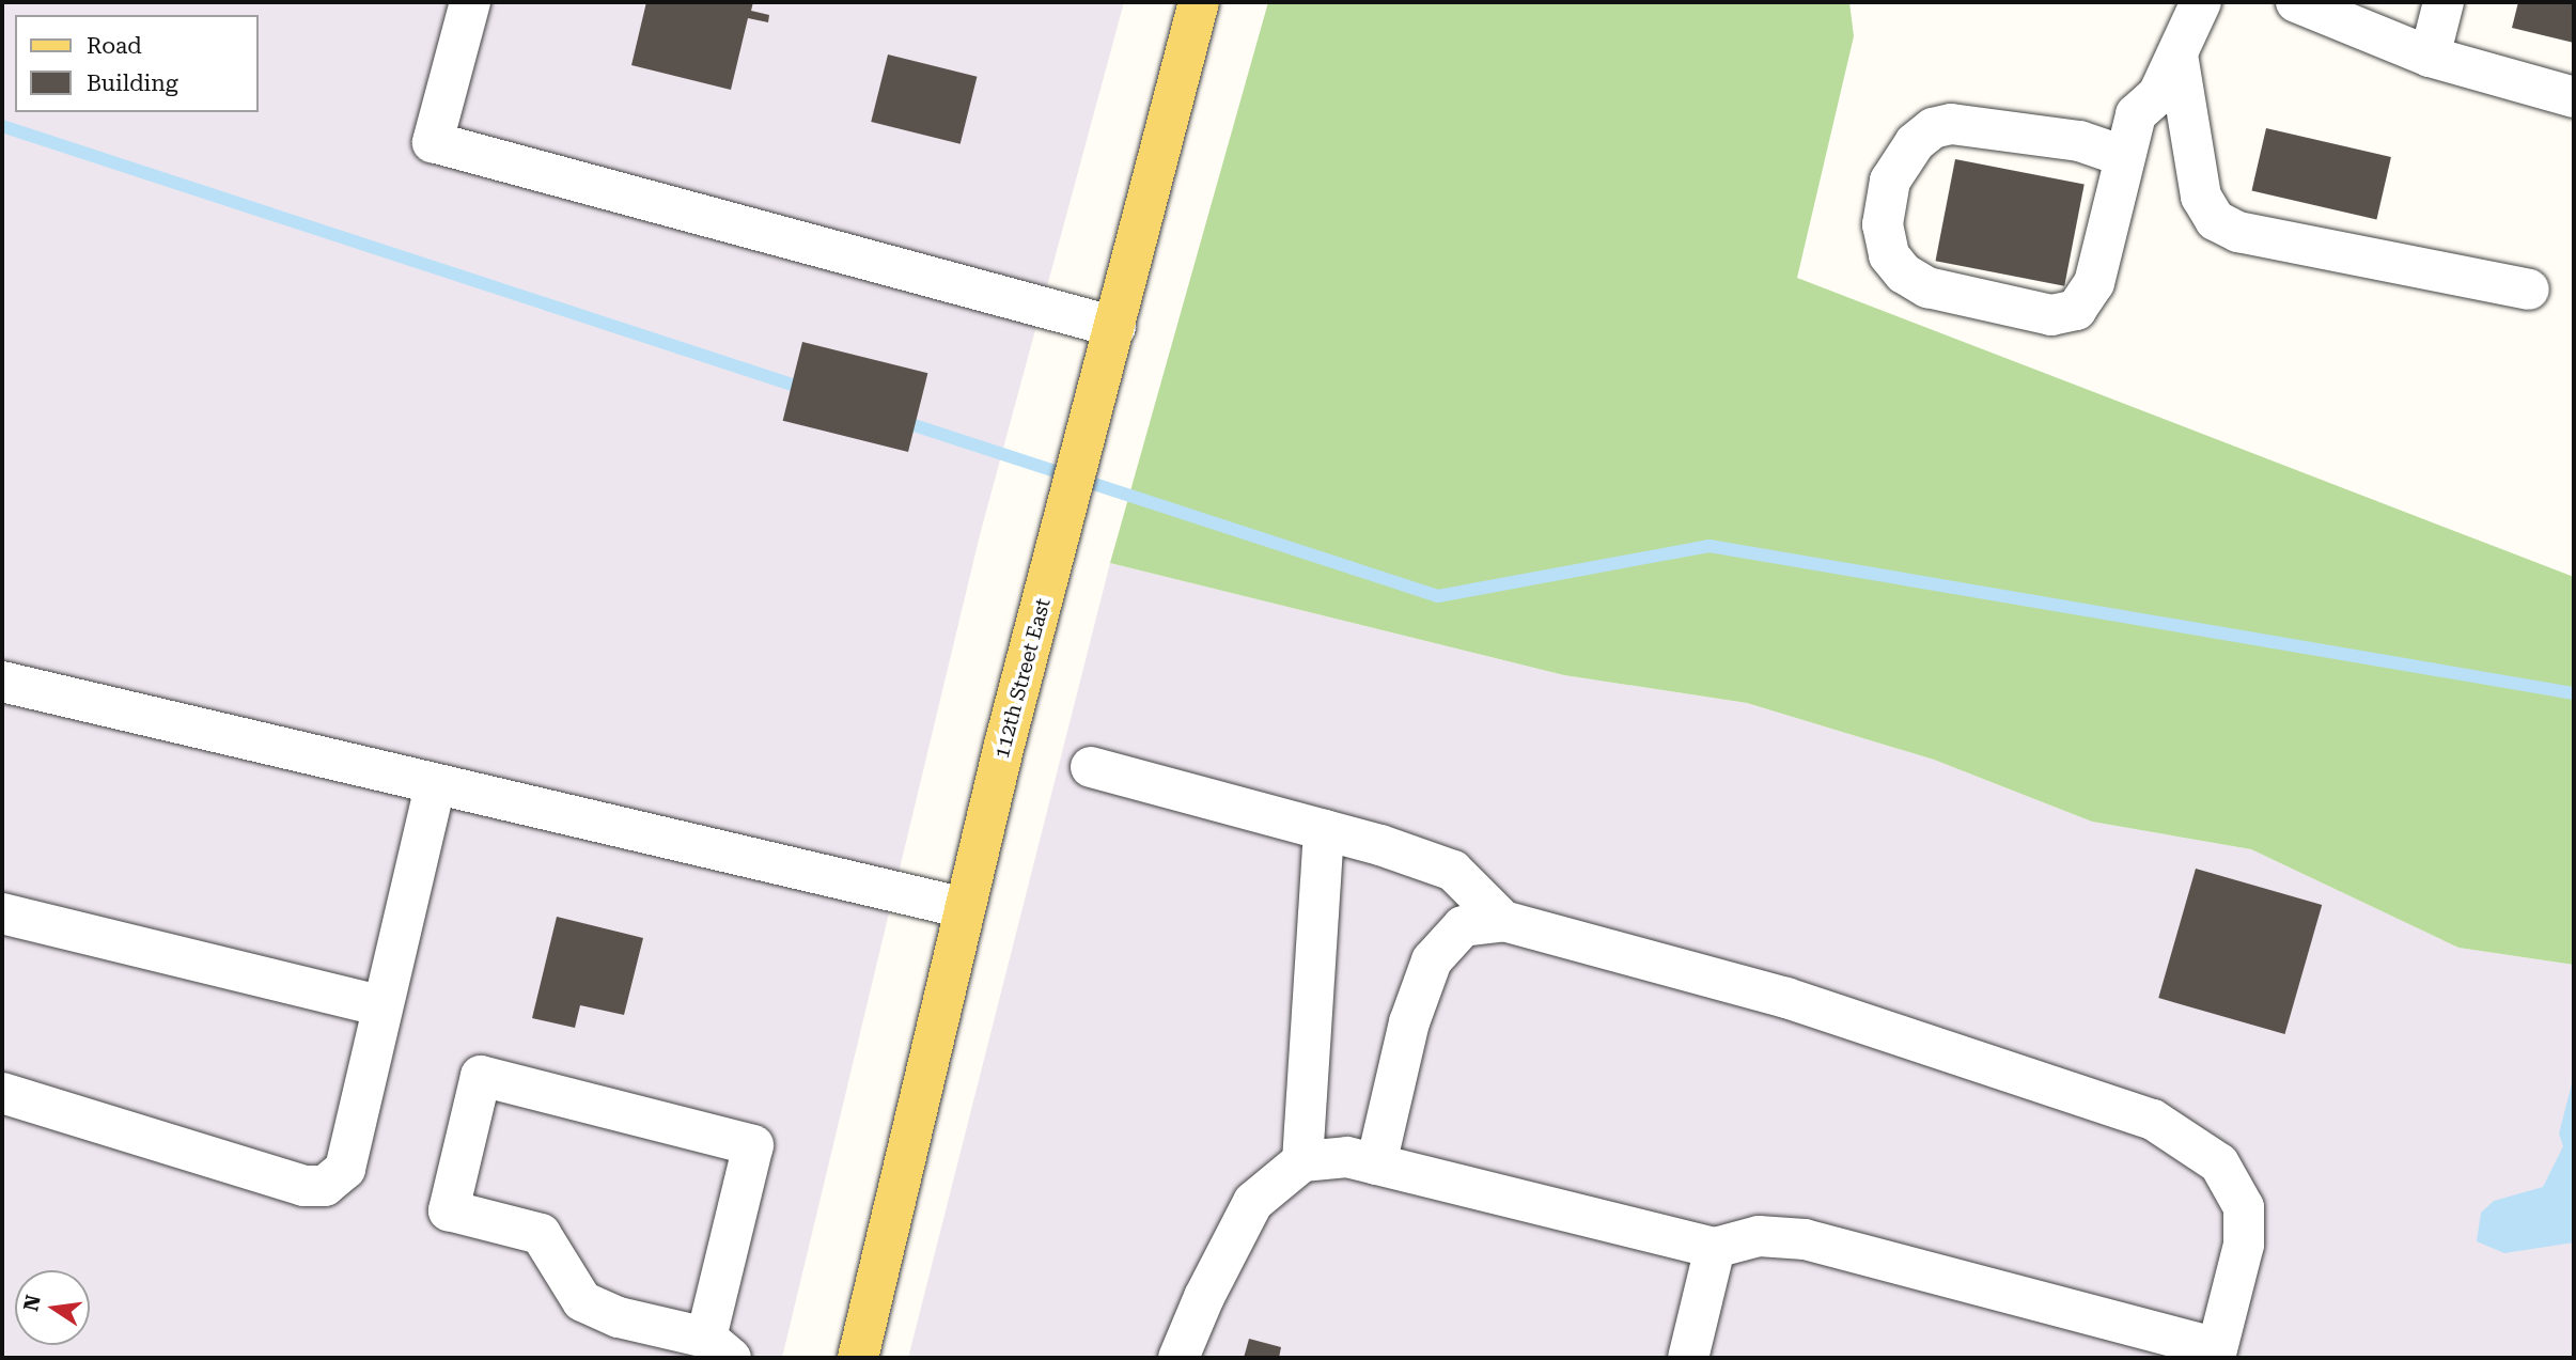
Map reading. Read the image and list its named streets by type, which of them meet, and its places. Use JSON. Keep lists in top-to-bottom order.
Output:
{
  "streets": {
    "main road": ["112th Street East"]
  },
  "legend": ["Road", "Building"],
  "north": "left"
}
